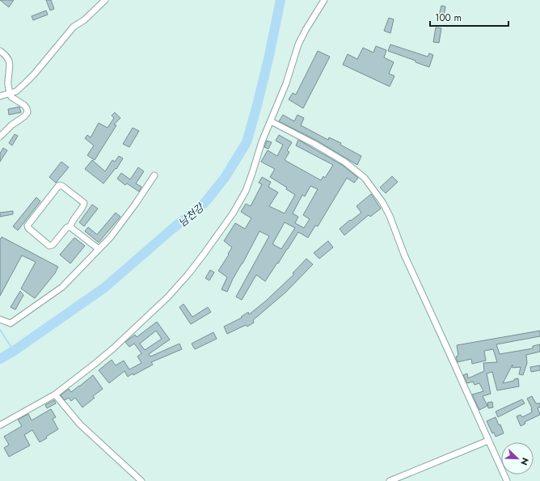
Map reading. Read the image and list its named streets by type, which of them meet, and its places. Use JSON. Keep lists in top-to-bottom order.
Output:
{
  "water": ["남천강"],
  "scale_bar": "100 m",
  "north": "bottom right"
}
